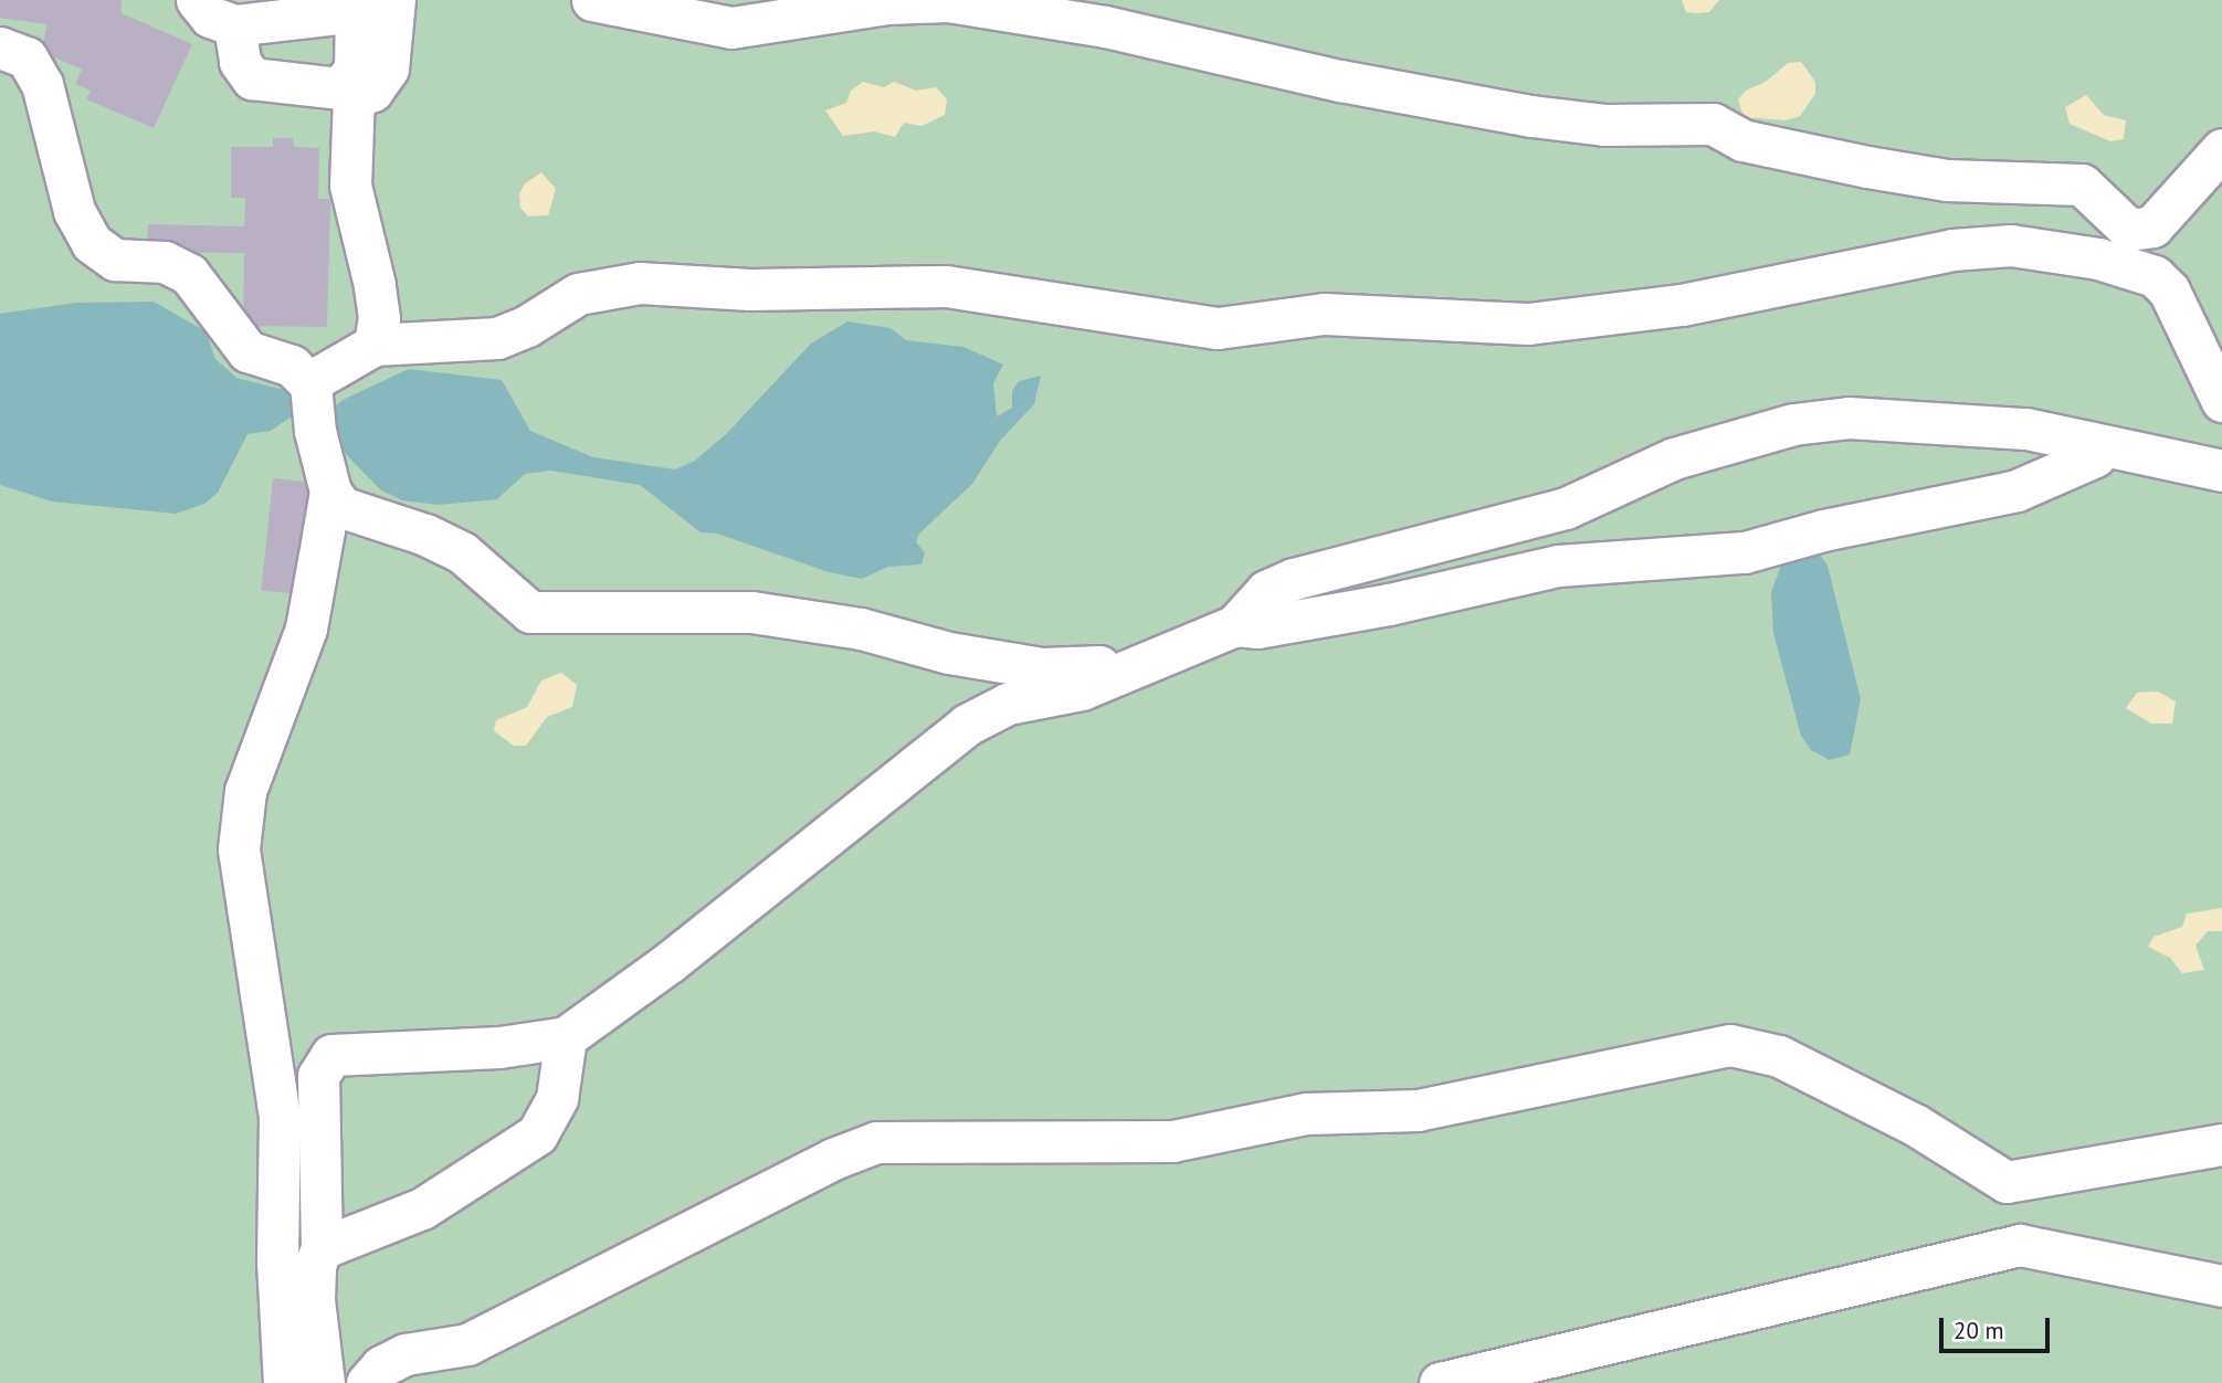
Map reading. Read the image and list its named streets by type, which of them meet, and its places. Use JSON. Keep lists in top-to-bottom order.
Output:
{
  "scale_bar": "20 m"
}
